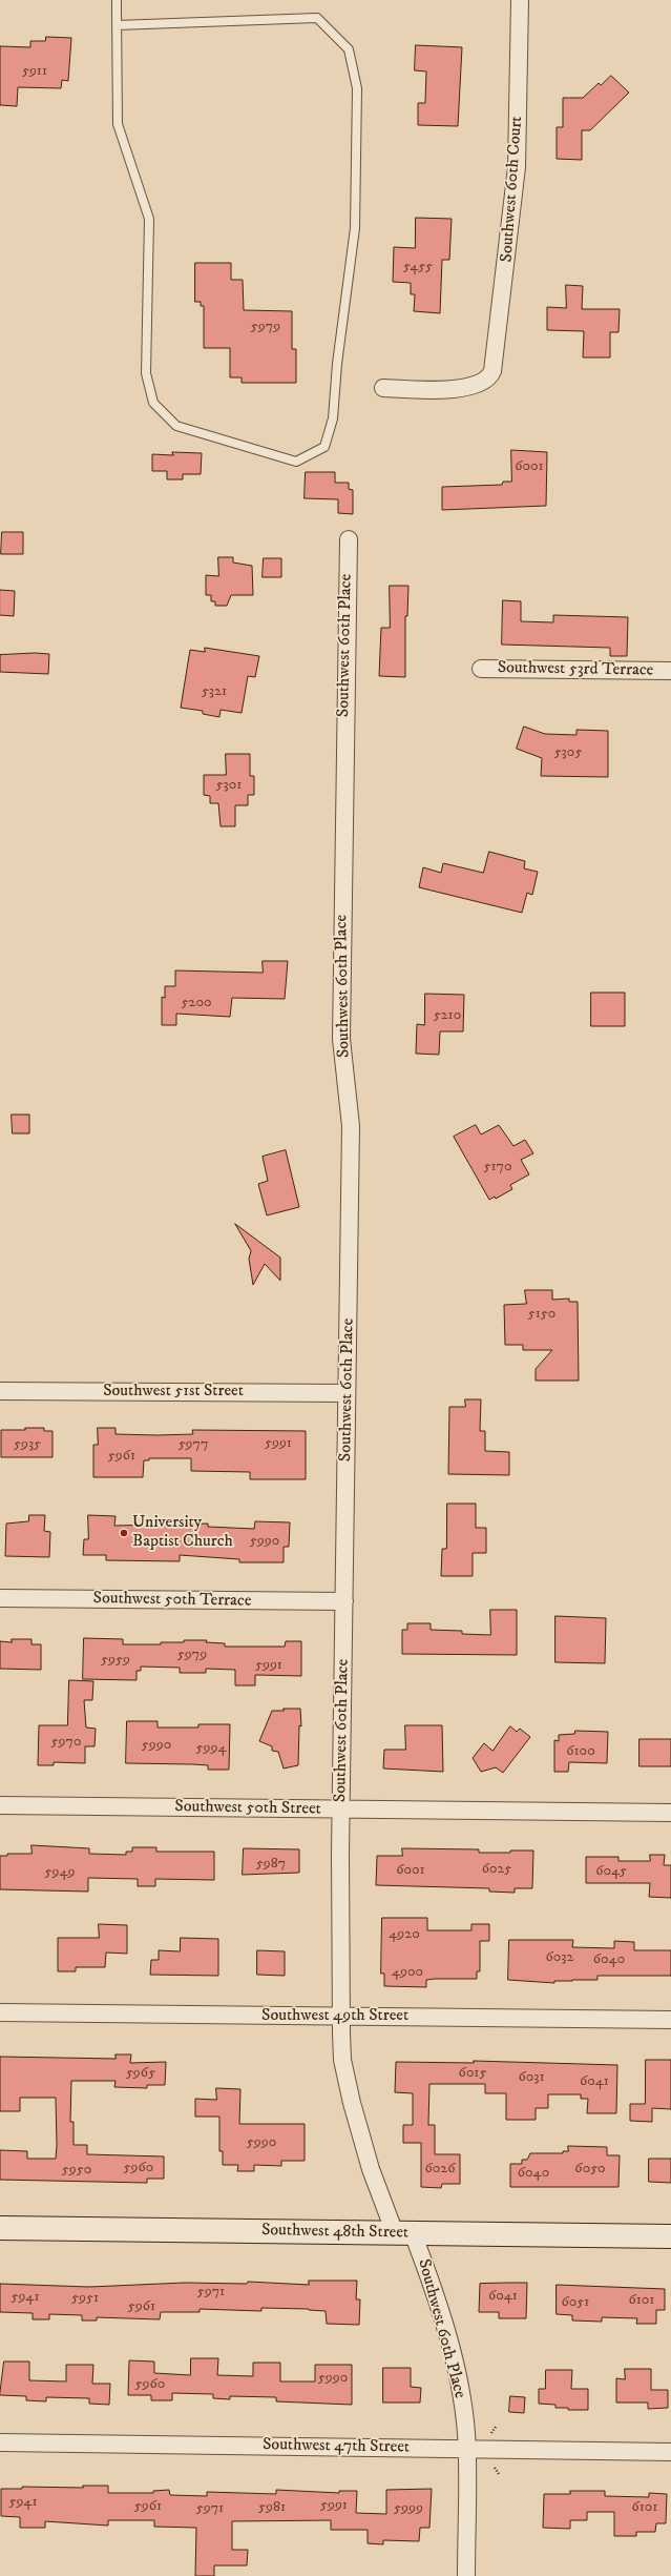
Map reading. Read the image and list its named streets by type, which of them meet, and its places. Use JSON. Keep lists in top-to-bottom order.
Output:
{
  "streets": {
    "street": [
      "Southwest 60th Court",
      "Southwest 60th Place",
      "Southwest 53rd Terrace",
      "Southwest 51st Street",
      "Southwest 50th Terrace",
      "Southwest 50th Street",
      "Southwest 49th Street",
      "Southwest 48th Street",
      "Southwest 47th Street"
    ]
  },
  "crossings": [
    ["Southwest 60th Place", "Southwest 51st Street"],
    ["Southwest 60th Place", "Southwest 50th Terrace"],
    ["Southwest 60th Place", "Southwest 50th Street"],
    ["Southwest 60th Place", "Southwest 49th Street"],
    ["Southwest 60th Place", "Southwest 48th Street"],
    ["Southwest 60th Place", "Southwest 47th Street"]
  ],
  "places": ["University Baptist Church"],
  "house_numbers": [
    "5911",
    "5455",
    "5979",
    "6001",
    "5321",
    "5305",
    "5301",
    "5200",
    "5210",
    "5170",
    "5150",
    "5991",
    "5935",
    "5977",
    "5961",
    "5990",
    "5979",
    "5959",
    "5991",
    "5970",
    "5990",
    "5994",
    "6100",
    "5987",
    "6025",
    "6001",
    "6045",
    "5949",
    "4920",
    "6032",
    "6040",
    "4900",
    "5965",
    "6015",
    "6031",
    "6041",
    "5990",
    "5960",
    "6026",
    "6050",
    "5950",
    "6040",
    "5971",
    "6041",
    "5941",
    "5951",
    "6101",
    "6051",
    "5961",
    "5990",
    "5960",
    "5941",
    "5991",
    "5961",
    "5981",
    "6101",
    "5971",
    "5999"
  ]
}
